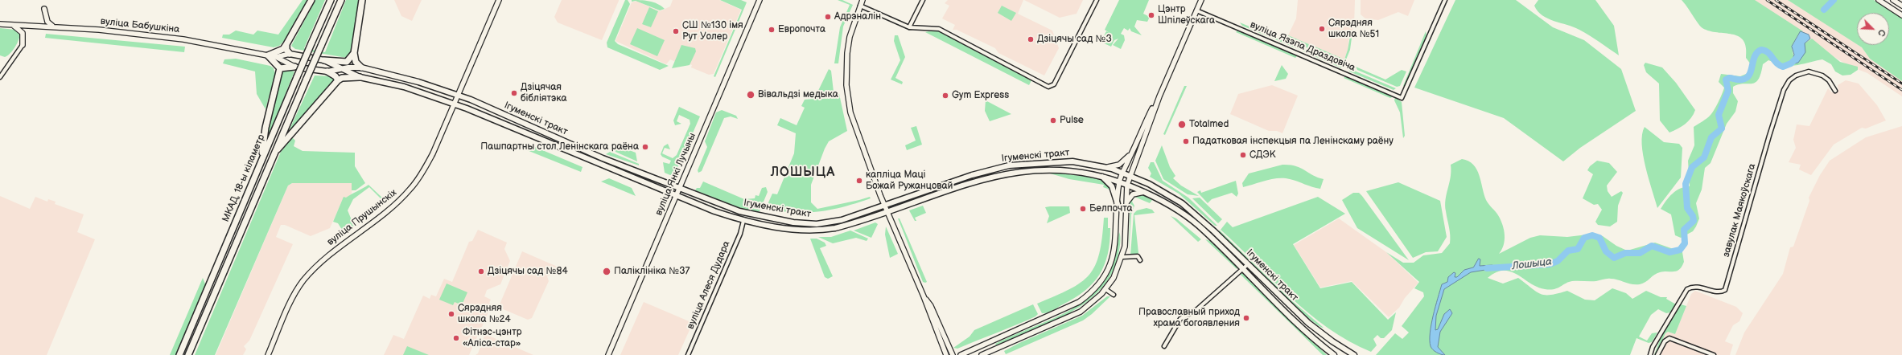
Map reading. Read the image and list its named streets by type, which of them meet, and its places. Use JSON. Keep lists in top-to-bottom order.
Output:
{
  "streets": {
    "highway": ["МКАД, 18-ы кіламетр"],
    "main road": ["Ігуменскі тракт"],
    "street": [
      "вуліца Бабушкіна",
      "вуліца Язэпа Драздовіча",
      "вуліца Янкі Лучыны",
      "завулак Маякоўскага",
      "вуліца Прушынскіх",
      "вуліца Алеся Дудара"
    ]
  },
  "crossings": [
    ["вуліца Бабушкіна", "Ігуменскі тракт"],
    ["Ігуменскі тракт", "вуліца Янкі Лучыны"],
    ["Ігуменскі тракт", "вуліца Прушынскіх"],
    ["Ігуменскі тракт", "вуліца Алеся Дудара"]
  ],
  "districts": ["ЛОШЫЦА"],
  "water": ["Лошыца"],
  "places": [
    "Цэнтр Шпілеўскага",
    "Адрэналін",
    "Сярэдняя школа №51",
    "Европочта",
    "СШ №130 імя Рут Уолер",
    "Дзіцячы сад №3",
    "Дзіцячая бібліятэка",
    "Вівальдзі медыка",
    "Gym Express",
    "Pulse",
    "Totalmed",
    "Падатковая інспекцыя па Ленінскаму раёну",
    "Пашпартны стол Ленінскага раёна",
    "СДЭК",
    "капліца Маці Божай Ружанцовай",
    "Белпочта",
    "Дзіцячы сад №84",
    "Паліклініка №37",
    "Сярэдняя школа №24",
    "Православный приход храма богоявления",
    "Фітнэс-цэнтр «Аліса-стар»"
  ],
  "north": "bottom right"
}
